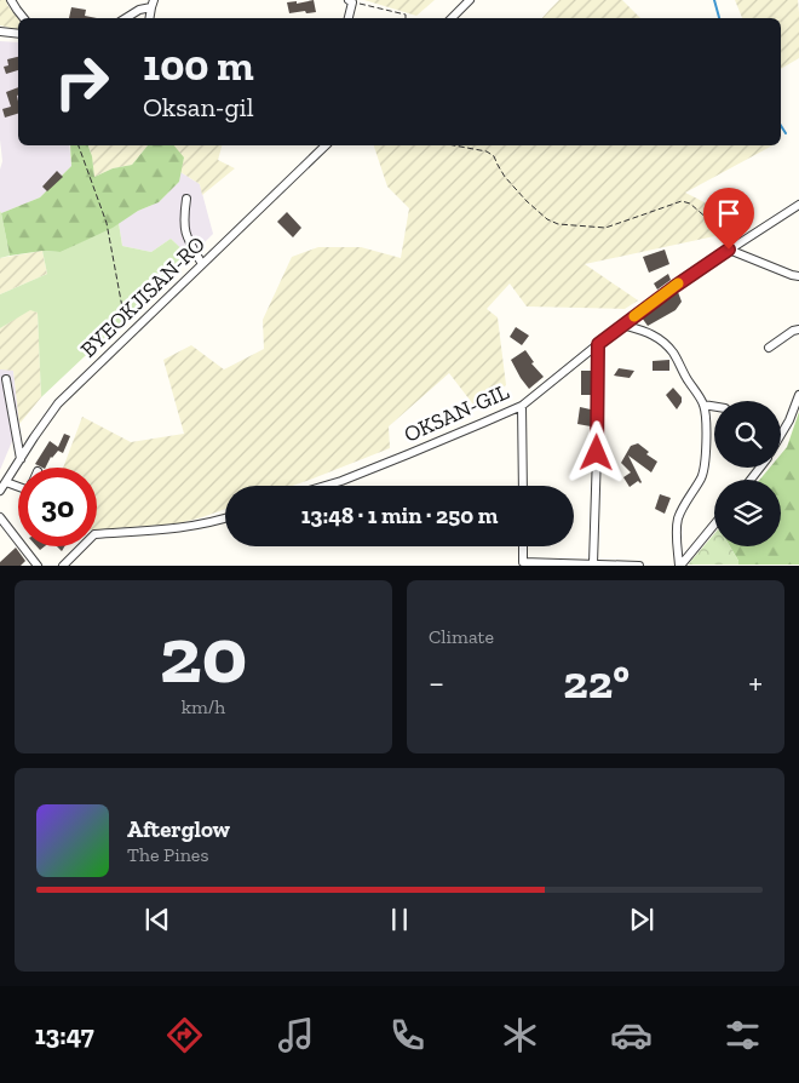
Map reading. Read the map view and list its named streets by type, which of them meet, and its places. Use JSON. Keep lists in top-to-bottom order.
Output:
{
  "streets": {
    "street": ["BYEOKJISAN-RO", "OKSAN-GIL"]
  },
  "page": {
    "turn": ["100 m", "Oksan-gil"],
    "limit": "30",
    "trip": "13:48 · 1 min · 250 m",
    "tile": [
      ["20", "km/h"],
      "Climate"
    ],
    "heat": ["−", "22°", "+"],
    "song": ["Afterglow", "The Pines"],
    "tabs": "13:47"
  }
}
